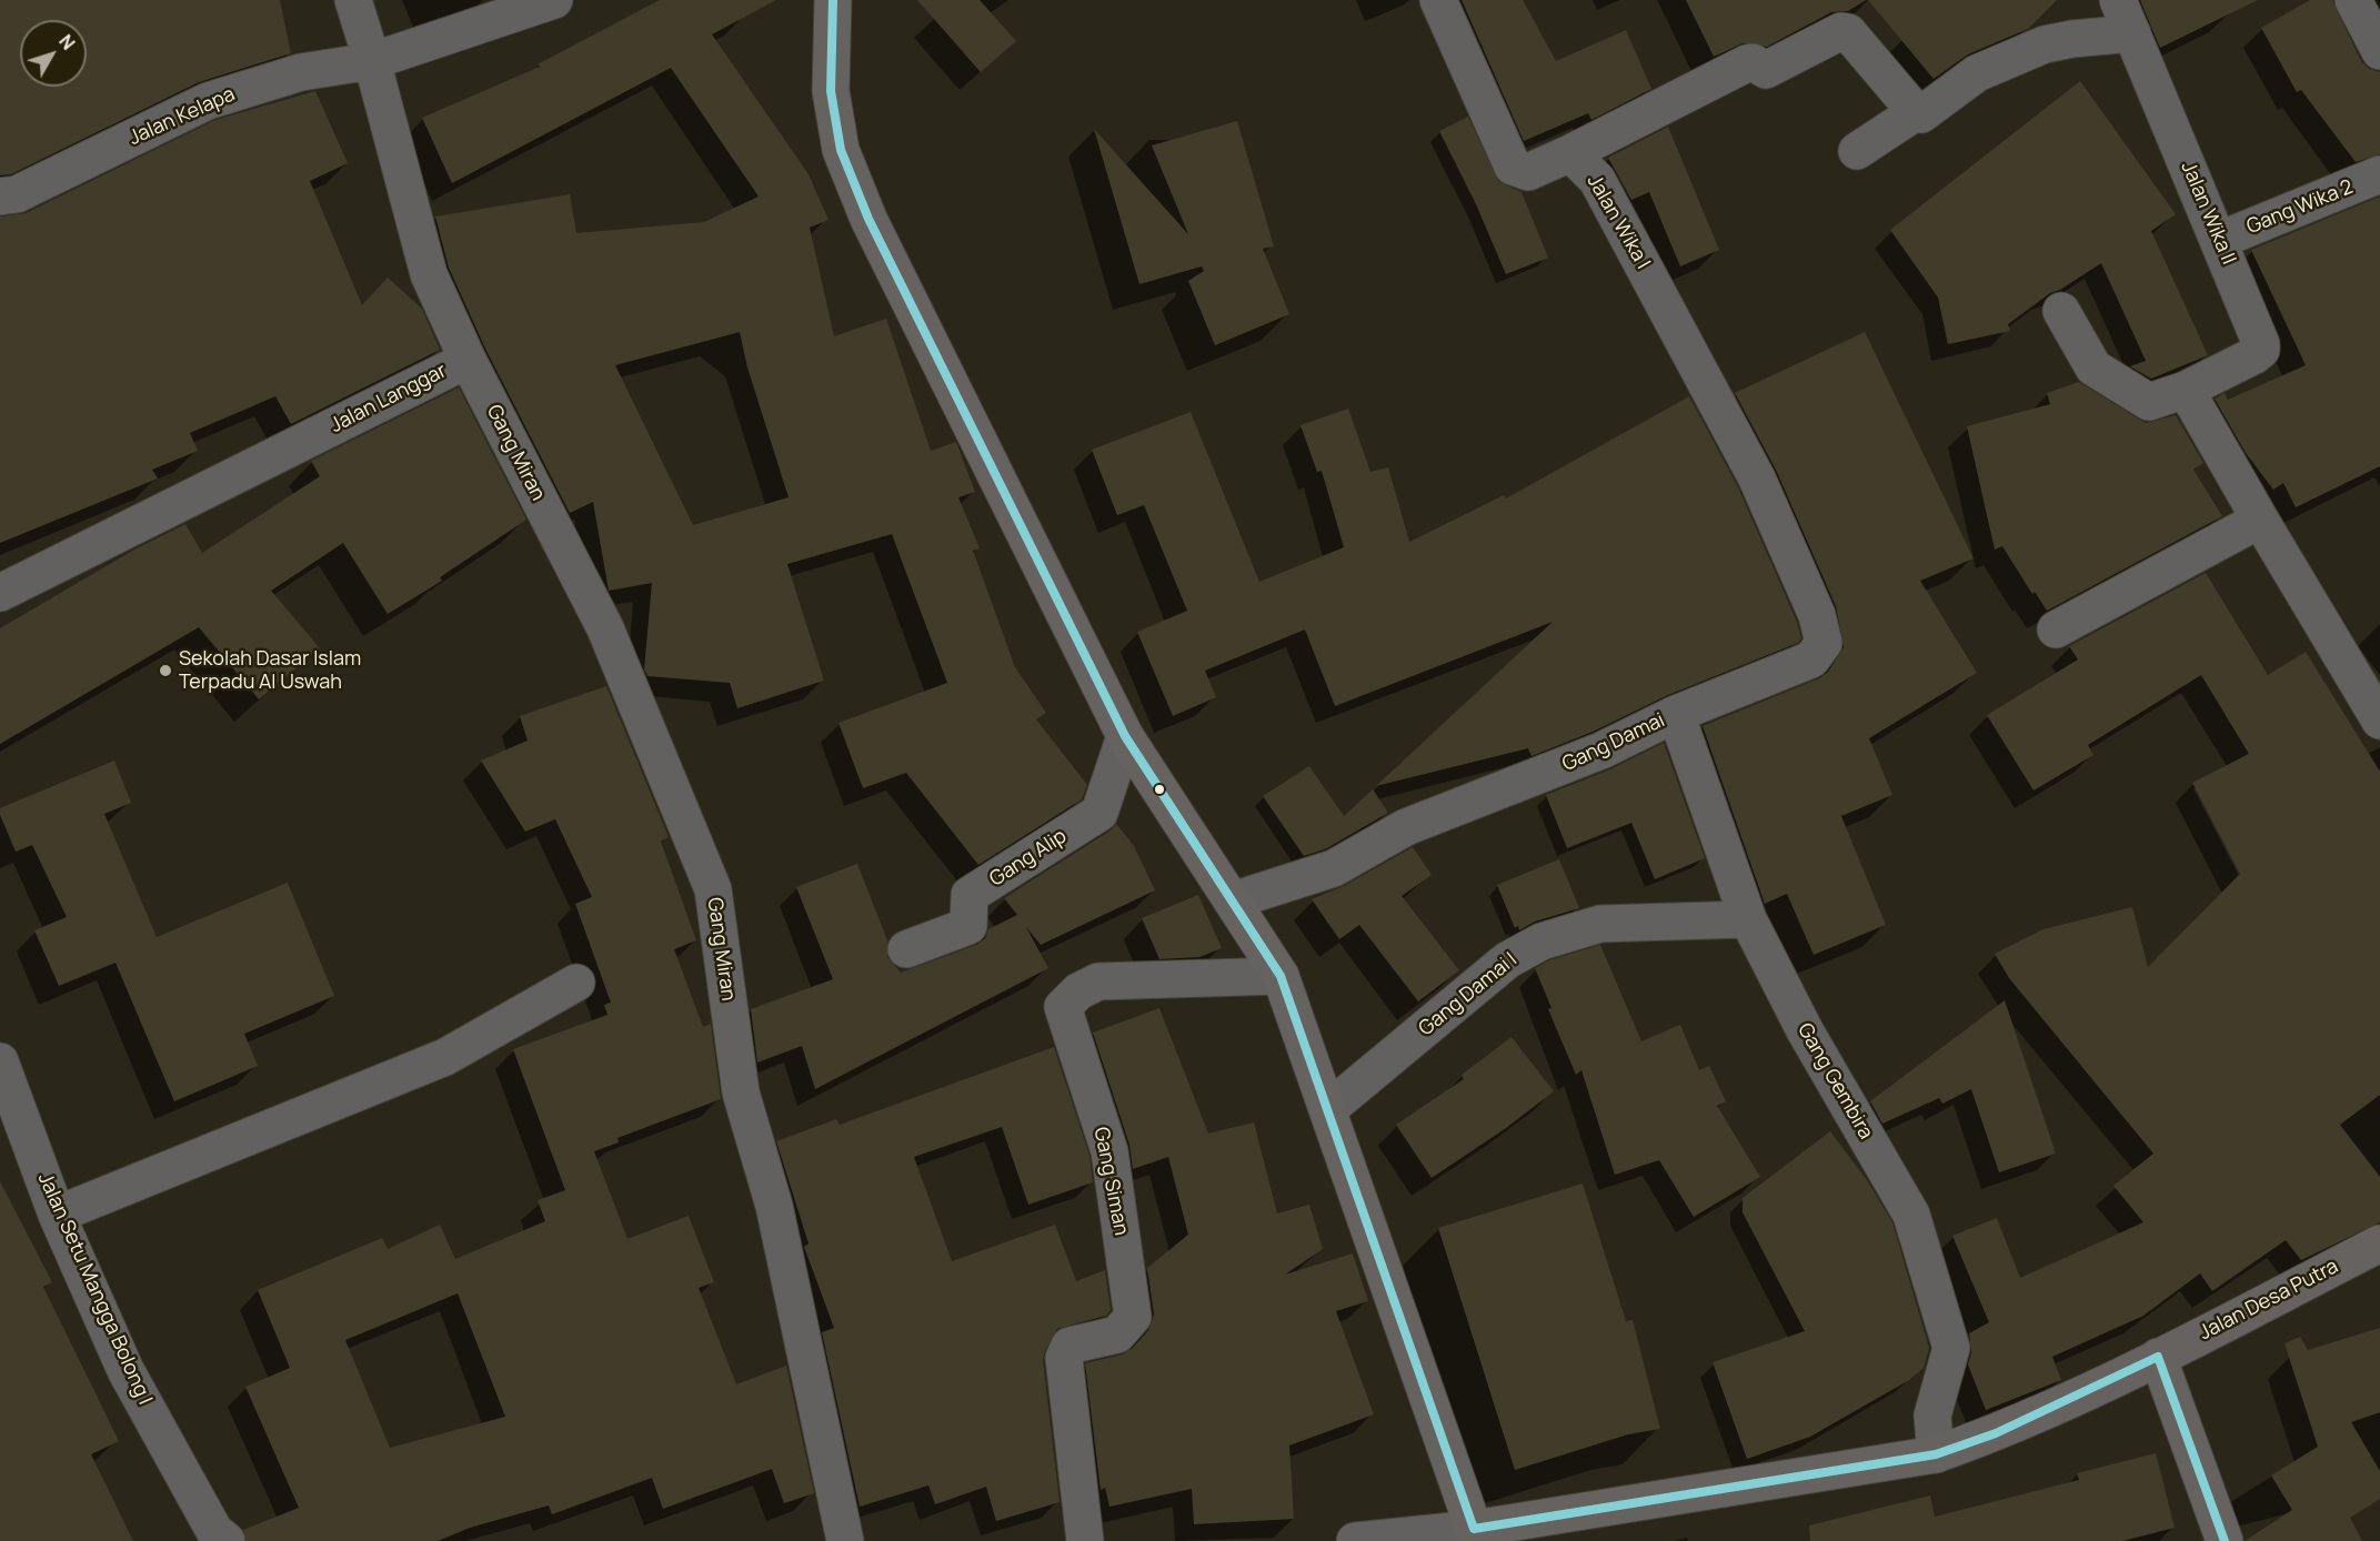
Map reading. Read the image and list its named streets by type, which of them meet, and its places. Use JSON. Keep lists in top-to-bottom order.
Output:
{
  "streets": {
    "street": [
      "Jalan Kelapa",
      "Gang Wika 2",
      "Jalan Wika II",
      "Jalan Wika I",
      "Jalan Langgar",
      "Gang Miran",
      "Gang Damai",
      "Gang Alip",
      "Gang Damai I",
      "Gang Gembira",
      "Gang Siman",
      "Jalan Setu Mangga Bolong I",
      "Jalan Desa Putra"
    ]
  },
  "crossings": [
    ["Jalan Kelapa", "Jalan Langgar"],
    ["Gang Wika 2", "Jalan Wika II"],
    ["Jalan Wika I", "Gang Damai"],
    ["Jalan Langgar", "Gang Miran"],
    ["Gang Damai", "Gang Gembira"],
    ["Gang Damai I", "Gang Gembira"],
    ["Gang Gembira", "Jalan Desa Putra"]
  ],
  "places": ["Sekolah Dasar Islam Terpadu Al Uswah"],
  "north": "top right"
}
